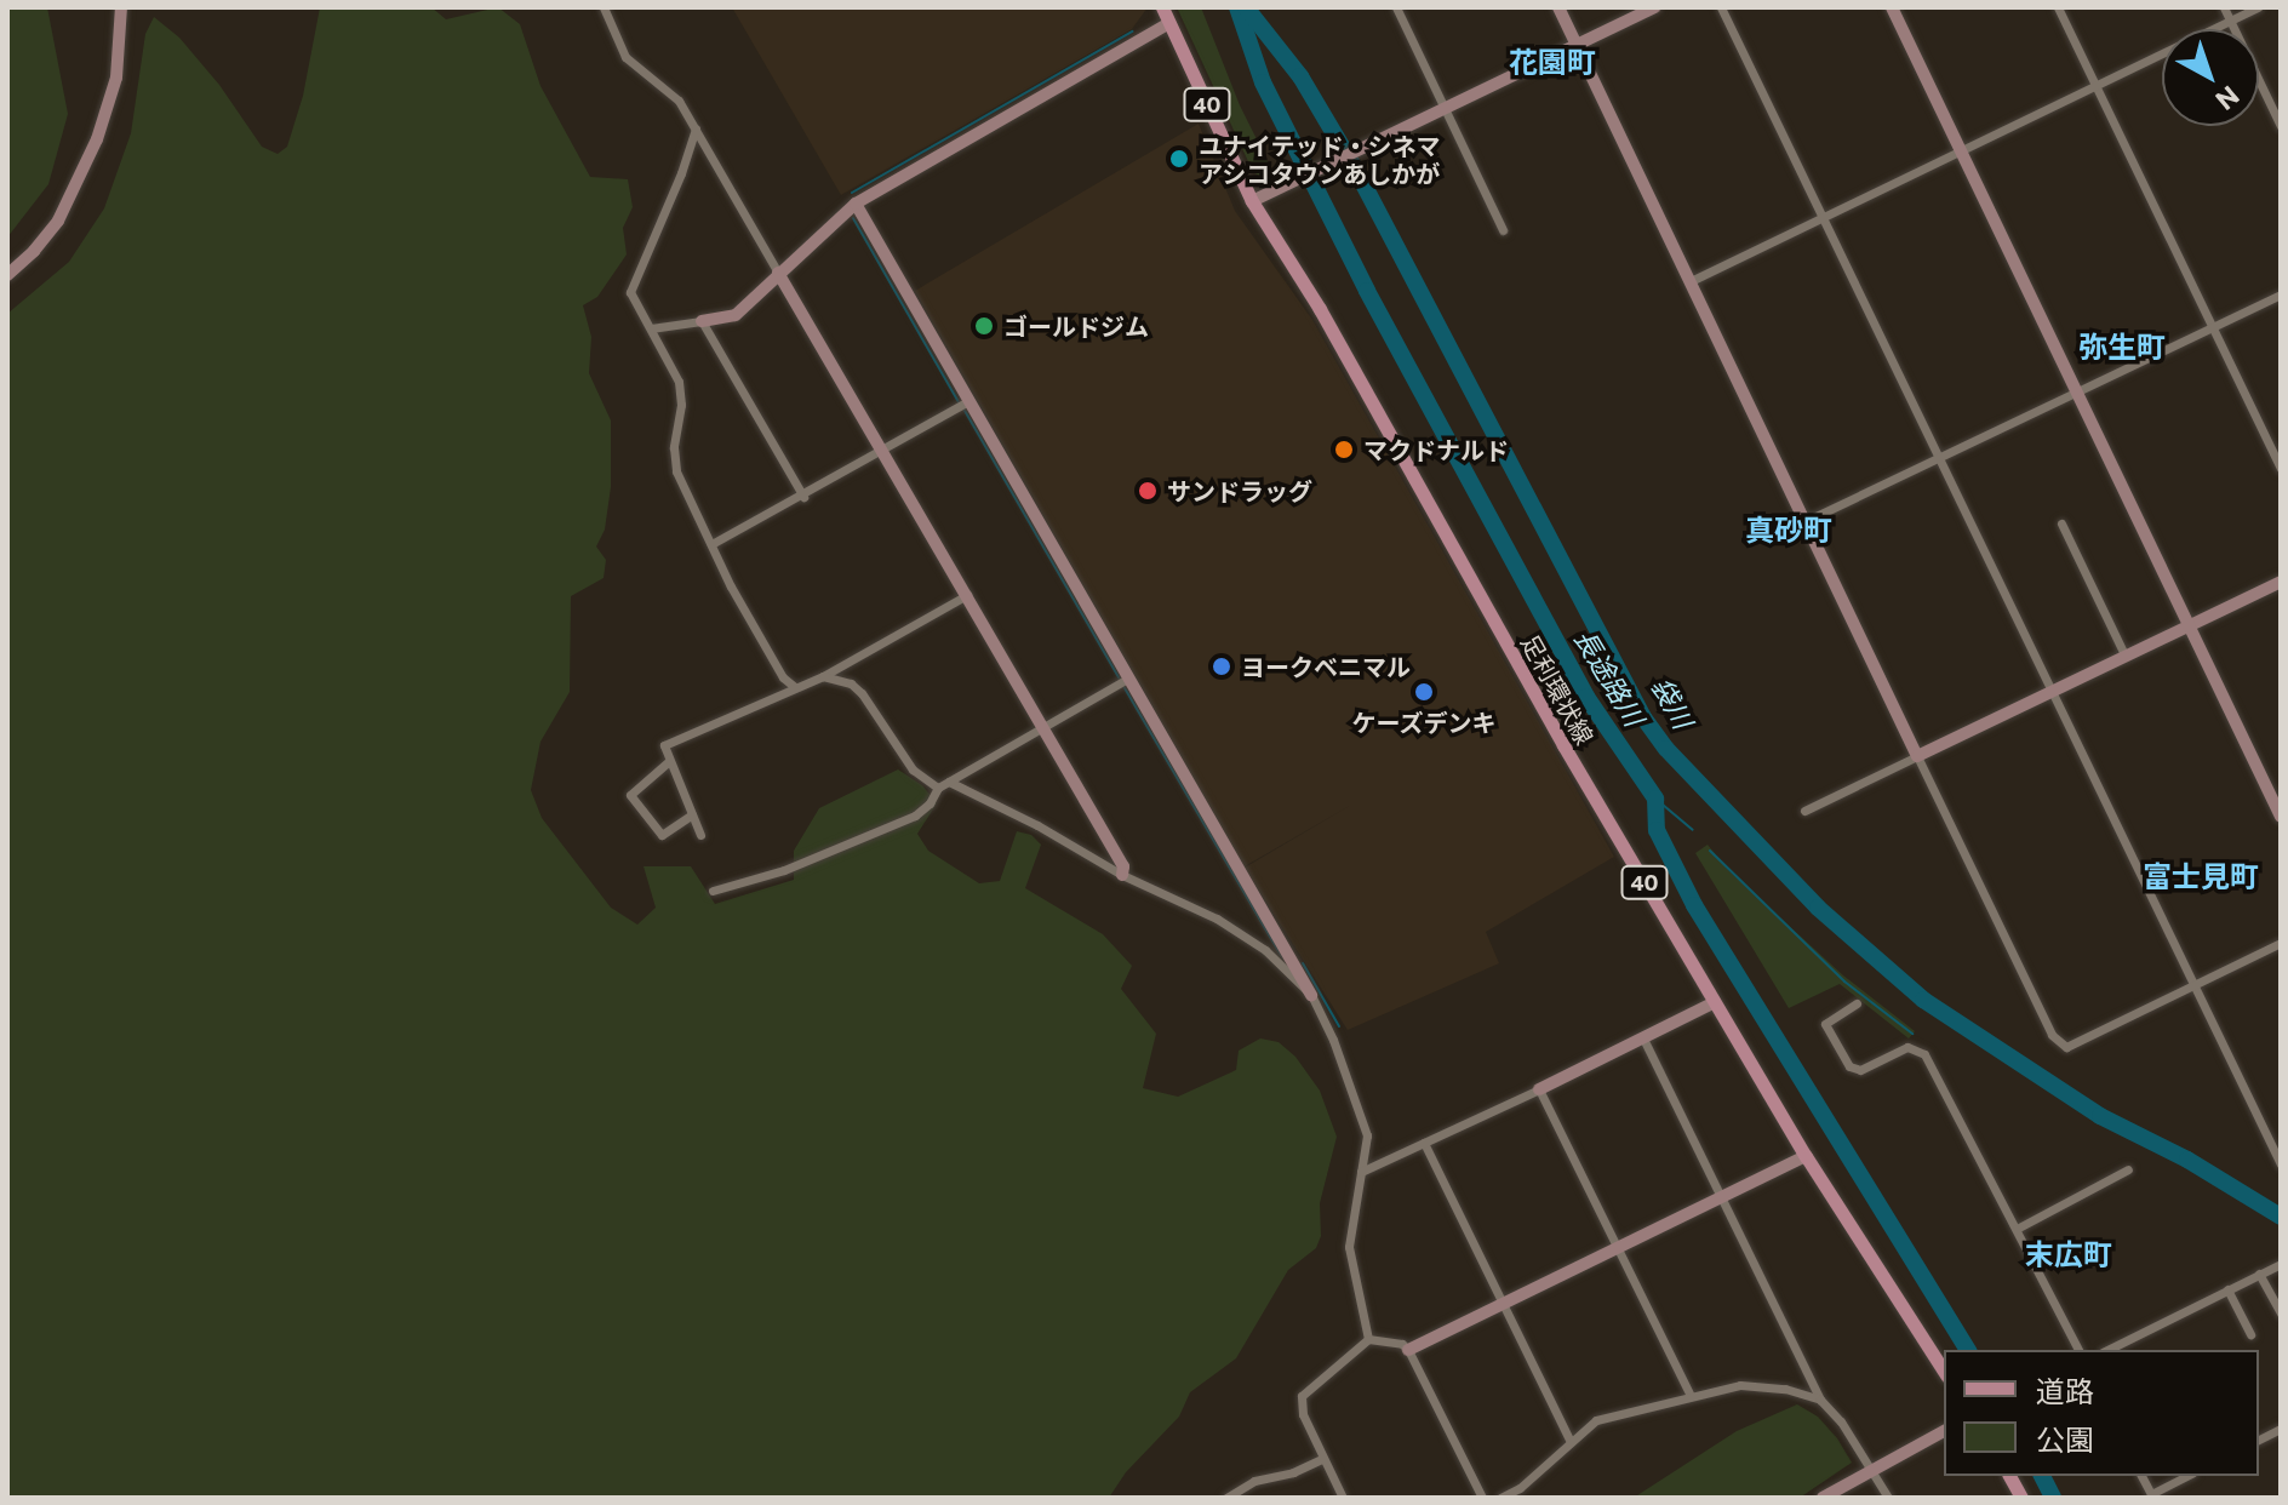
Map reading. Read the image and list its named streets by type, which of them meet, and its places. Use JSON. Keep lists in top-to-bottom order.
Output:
{
  "streets": {
    "main road": ["40", "足利環状線"]
  },
  "districts": [
    "花園町",
    "弥生町",
    "真砂町",
    "富士見町",
    "末広町"
  ],
  "water": ["長途路川", "袋川"],
  "places": [
    "ユナイテッド・シネマ アシコタウンあしかが",
    "ゴールドジム",
    "マクドナルド",
    "サンドラッグ",
    "ヨークベニマル",
    "ケーズデンキ"
  ],
  "legend": ["道路", "公園"],
  "north": "bottom right"
}
